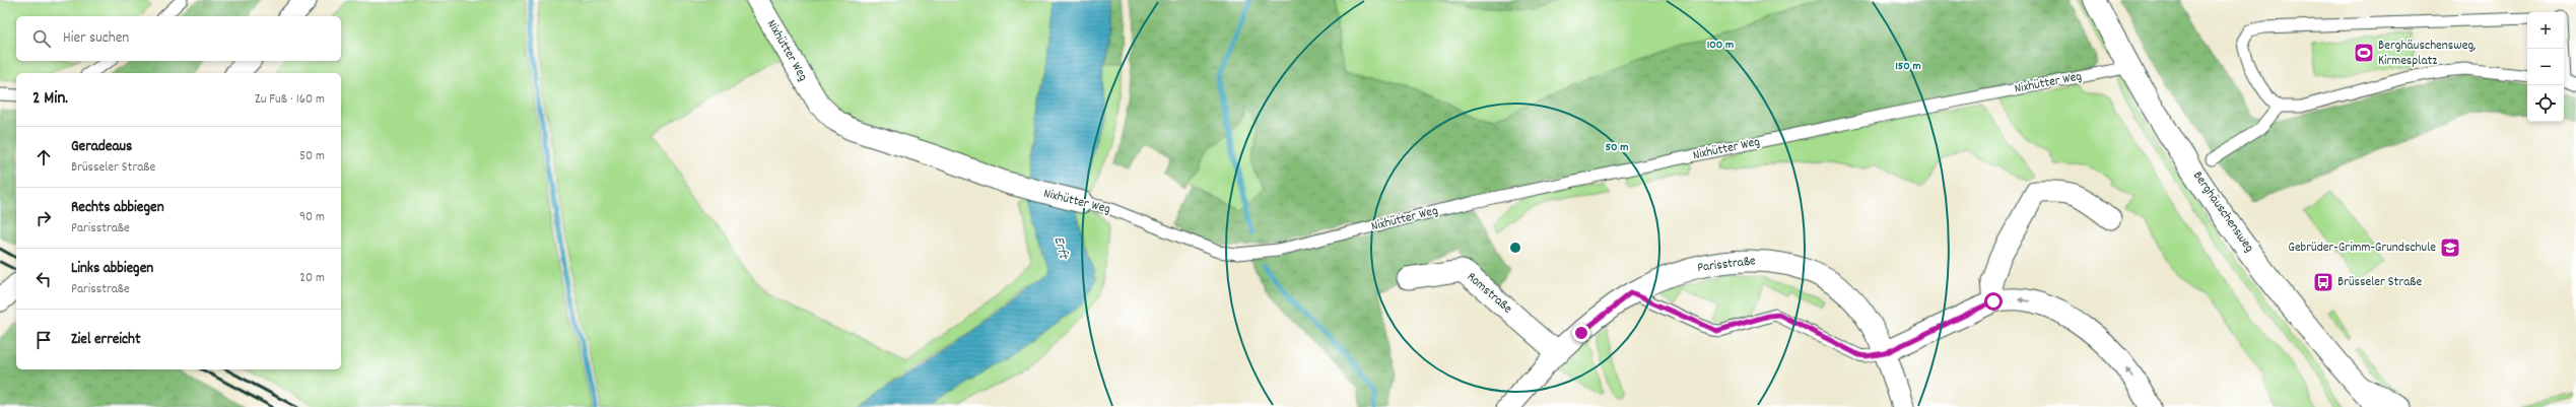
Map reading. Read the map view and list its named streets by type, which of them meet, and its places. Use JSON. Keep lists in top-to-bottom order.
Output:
{
  "streets": {
    "main road": ["Berghäuschensweg"],
    "street": ["Nixhütter Weg", "Parisstraße", "Romstraße"]
  },
  "crossings": [
    ["Nixhütter Weg", "Berghäuschensweg"],
    ["Parisstraße", "Romstraße"]
  ],
  "water": ["Erft"],
  "places": {
    "sports": ["Berghäuschensweg, Kirmesplatz"],
    "school or university": ["Gebrüder-Grimm-Grundschule"],
    "bus stop": ["Brüsseler Straße"]
  },
  "page": {
    "map_buttons": ["+", "−"],
    "search": "Hier suchen",
    "heading": ["2 Min.", "Zu Fuß · 160 m"],
    "list": [
      ["Geradeaus", "Brüsseler Straße", "50 m"],
      ["Rechts abbiegen", "Parisstraße", "90 m"],
      ["Links abbiegen", "Parisstraße", "20 m"],
      "Ziel erreicht"
    ]
  },
  "rings": ["100 m", "150 m", "50 m"]
}
